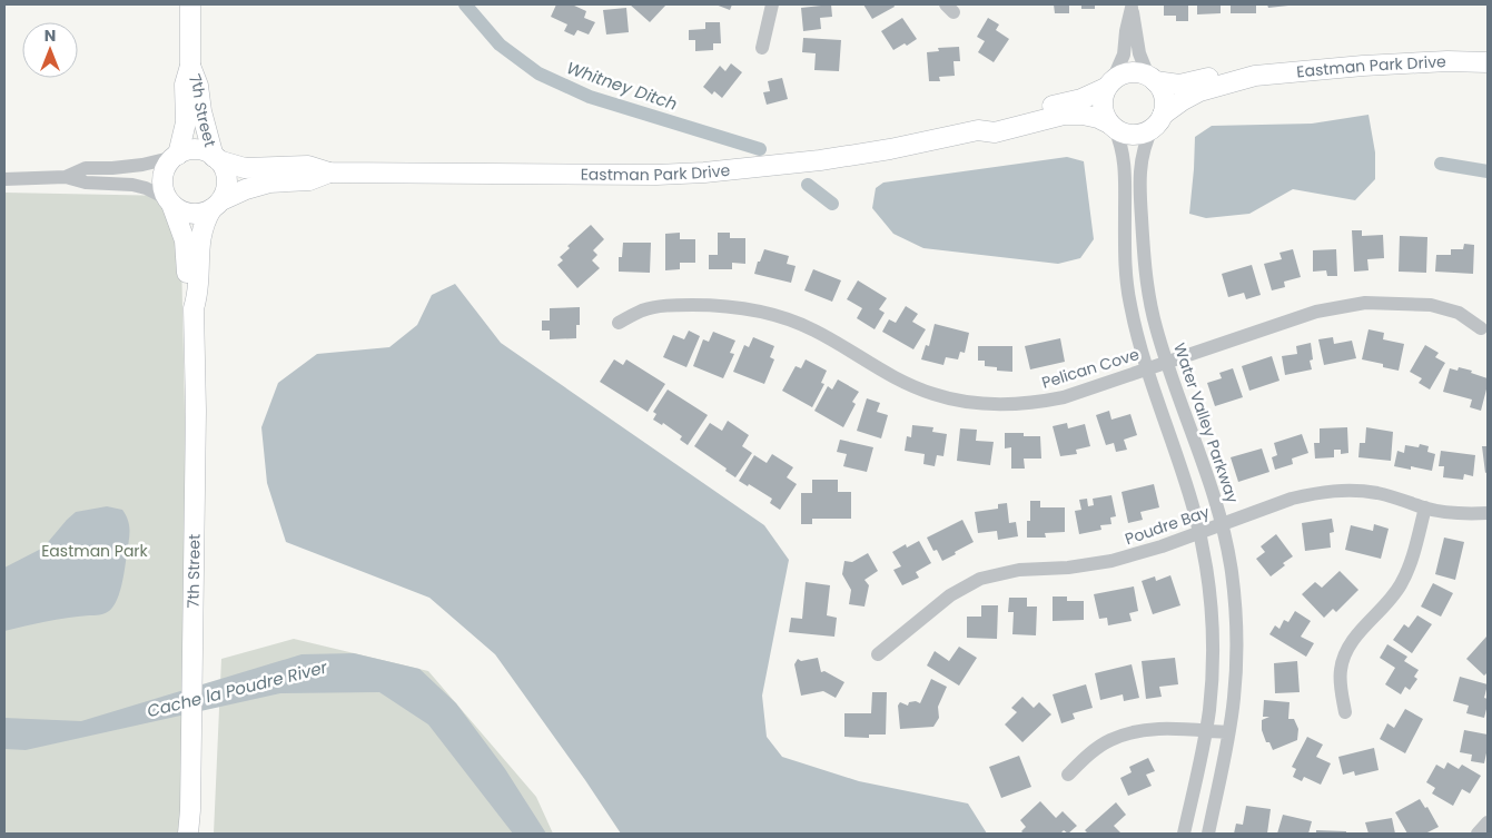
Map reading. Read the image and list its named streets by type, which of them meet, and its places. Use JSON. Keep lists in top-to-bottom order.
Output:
{
  "streets": {
    "street": [
      "Eastman Park Drive",
      "7th Street",
      "Pelican Cove",
      "Water Valley Parkway",
      "Poudre Bay"
    ]
  },
  "crossings": [
    ["Eastman Park Drive", "7th Street"],
    ["Eastman Park Drive", "Water Valley Parkway"],
    ["Pelican Cove", "Water Valley Parkway"],
    ["Water Valley Parkway", "Poudre Bay"]
  ],
  "water": ["Whitney Ditch", "Cache la Poudre River"],
  "parks": ["Eastman Park"],
  "north": "top"
}
